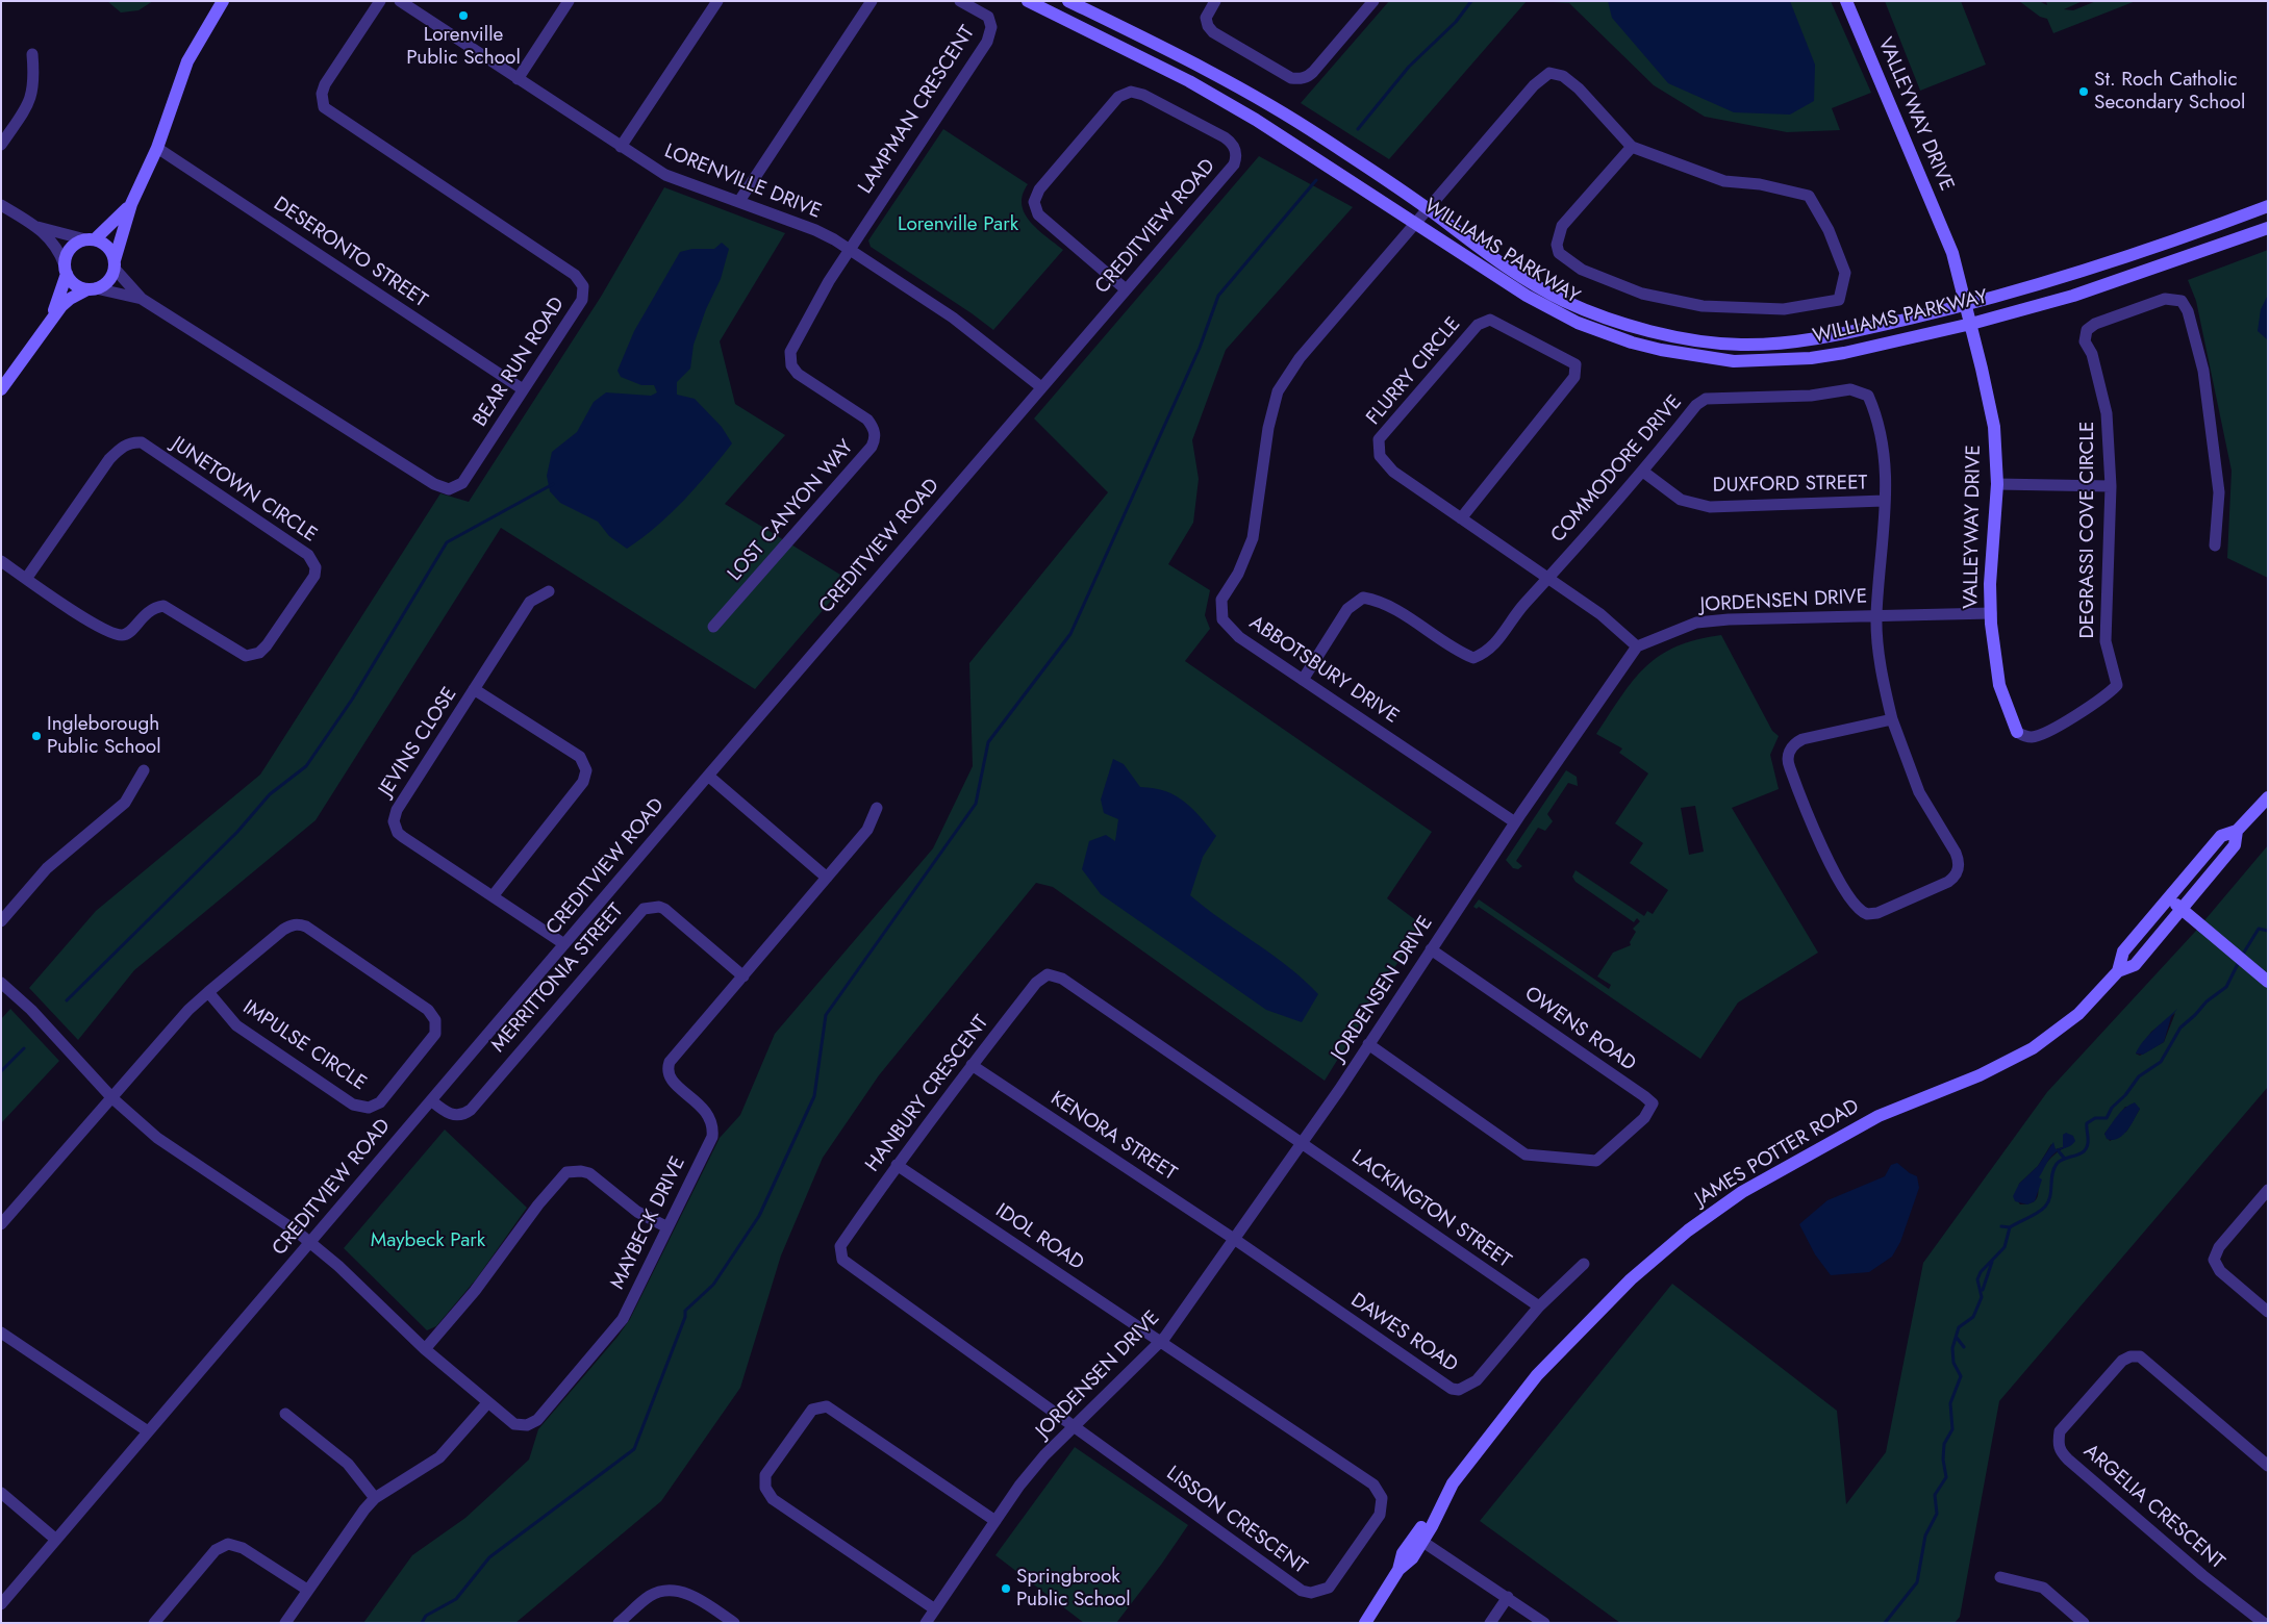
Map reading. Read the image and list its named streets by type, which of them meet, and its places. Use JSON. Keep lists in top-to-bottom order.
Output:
{
  "streets": {
    "main road": ["VALLEYWAY DRIVE", "WILLIAMS PARKWAY", "JAMES POTTER ROAD"],
    "street": [
      "LAMPMAN CRESCENT",
      "LORENVILLE DRIVE",
      "CREDITVIEW ROAD",
      "DESERONTO STREET",
      "BEAR RUN ROAD",
      "FLURRY CIRCLE",
      "COMMODORE DRIVE",
      "DUXFORD STREET",
      "JUNETOWN CIRCLE",
      "LOST CANYON WAY",
      "DEGRASSI COVE CIRCLE",
      "JORDENSEN DRIVE",
      "ABBOTSBURY DRIVE",
      "JEVINS CLOSE",
      "MERRITTONIA STREET",
      "OWENS ROAD",
      "IMPULSE CIRCLE",
      "HANBURY CRESCENT",
      "KENORA STREET",
      "LACKINGTON STREET",
      "MAYBECK DRIVE",
      "IDOL ROAD",
      "DAWES ROAD",
      "ARGELIA CRESCENT",
      "LISSON CRESCENT"
    ]
  },
  "crossings": [
    ["LAMPMAN CRESCENT", "LORENVILLE DRIVE"],
    ["LAMPMAN CRESCENT", "LOST CANYON WAY"],
    ["VALLEYWAY DRIVE", "WILLIAMS PARKWAY"],
    ["VALLEYWAY DRIVE", "DEGRASSI COVE CIRCLE"],
    ["VALLEYWAY DRIVE", "JORDENSEN DRIVE"],
    ["LORENVILLE DRIVE", "CREDITVIEW ROAD"],
    ["LORENVILLE DRIVE", "LOST CANYON WAY"],
    ["CREDITVIEW ROAD", "JEVINS CLOSE"],
    ["CREDITVIEW ROAD", "MERRITTONIA STREET"],
    ["CREDITVIEW ROAD", "MAYBECK DRIVE"],
    ["WILLIAMS PARKWAY", "ABBOTSBURY DRIVE"],
    ["DESERONTO STREET", "BEAR RUN ROAD"],
    ["FLURRY CIRCLE", "COMMODORE DRIVE"],
    ["FLURRY CIRCLE", "JORDENSEN DRIVE"],
    ["COMMODORE DRIVE", "DUXFORD STREET"],
    ["COMMODORE DRIVE", "JORDENSEN DRIVE"],
    ["COMMODORE DRIVE", "ABBOTSBURY DRIVE"],
    ["JORDENSEN DRIVE", "ABBOTSBURY DRIVE"],
    ["JORDENSEN DRIVE", "OWENS ROAD"],
    ["JORDENSEN DRIVE", "HANBURY CRESCENT"],
    ["JORDENSEN DRIVE", "KENORA STREET"],
    ["JORDENSEN DRIVE", "LACKINGTON STREET"],
    ["JORDENSEN DRIVE", "IDOL ROAD"],
    ["JORDENSEN DRIVE", "DAWES ROAD"],
    ["JORDENSEN DRIVE", "LISSON CRESCENT"],
    ["MERRITTONIA STREET", "MAYBECK DRIVE"],
    ["IMPULSE CIRCLE", "MAYBECK DRIVE"],
    ["HANBURY CRESCENT", "KENORA STREET"],
    ["HANBURY CRESCENT", "LACKINGTON STREET"],
    ["HANBURY CRESCENT", "IDOL ROAD"],
    ["HANBURY CRESCENT", "LISSON CRESCENT"],
    ["KENORA STREET", "DAWES ROAD"],
    ["LACKINGTON STREET", "DAWES ROAD"],
    ["IDOL ROAD", "LISSON CRESCENT"]
  ],
  "parks": ["Lorenville Park", "Maybeck Park"],
  "places": [
    "Lorenville Public School",
    "St. Roch Catholic Secondary School",
    "Ingleborough Public School",
    "Springbrook Public School"
  ]
}
